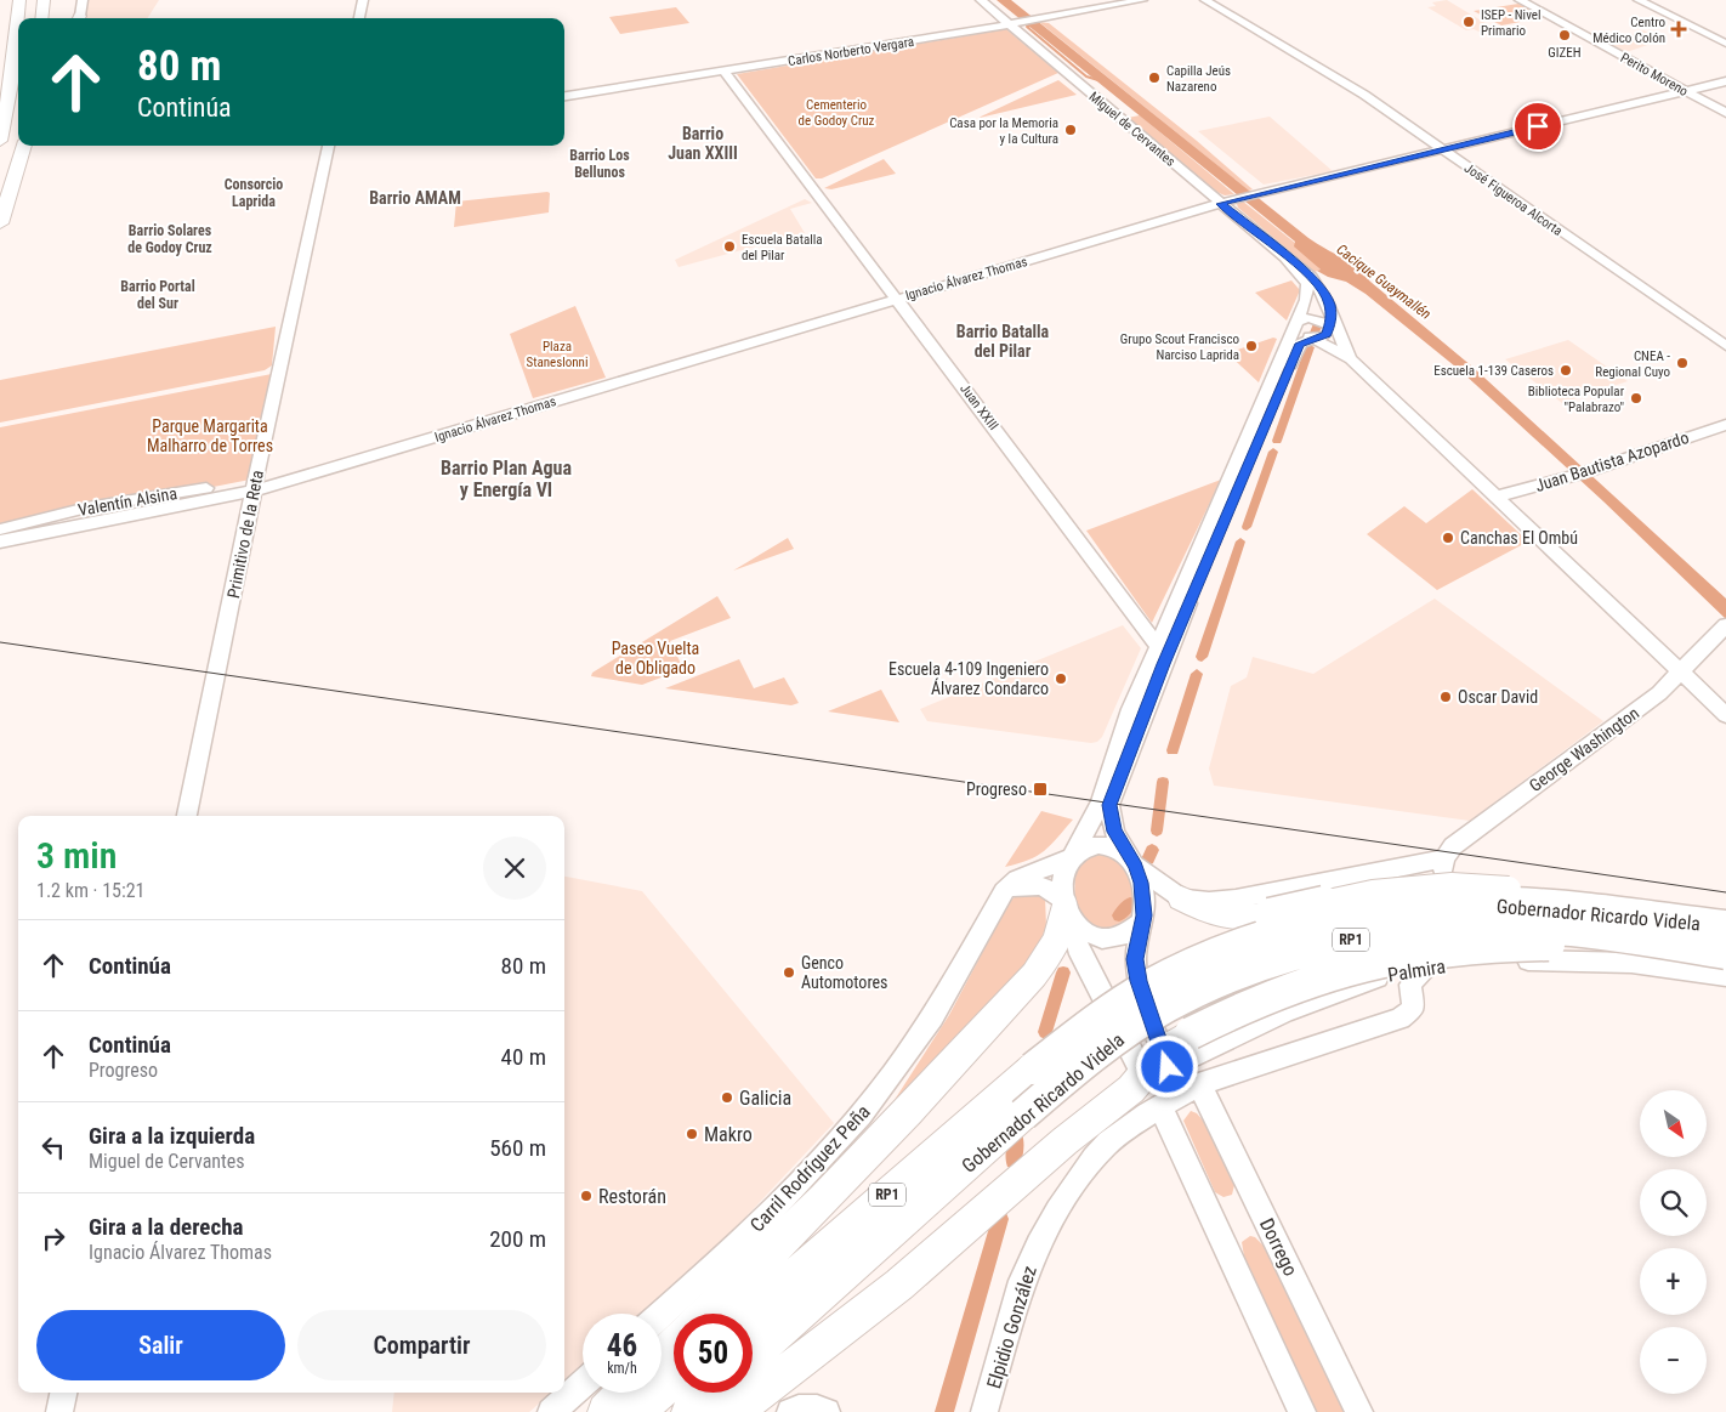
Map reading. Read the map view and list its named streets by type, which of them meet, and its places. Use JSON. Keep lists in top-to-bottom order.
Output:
{
  "streets": {
    "highway": ["Gobernador Ricardo Videla", "RP1"],
    "street": [
      "Carlos Norberto Vergara",
      "Perito Moreno",
      "Miguel de Cervantes",
      "José Figueroa Alcorta",
      "Ignacio Álvarez Thomas",
      "Juan XXIII",
      "Juan Bautista Azopardo",
      "Valentín Alsina",
      "Primitivo de la Reta",
      "George Washington",
      "Palmira",
      "Carril Rodríguez Peña",
      "Dorrego",
      "Elpidio González"
    ]
  },
  "crossings": [
    ["Carlos Norberto Vergara", "Miguel de Cervantes"],
    ["Carlos Norberto Vergara", "Juan XXIII"],
    ["Perito Moreno", "Ignacio Álvarez Thomas"],
    ["Miguel de Cervantes", "Ignacio Álvarez Thomas"],
    ["José Figueroa Alcorta", "Ignacio Álvarez Thomas"],
    ["Ignacio Álvarez Thomas", "Juan XXIII"],
    ["Ignacio Álvarez Thomas", "Valentín Alsina"],
    ["Ignacio Álvarez Thomas", "Primitivo de la Reta"],
    ["Valentín Alsina", "Primitivo de la Reta"],
    ["Palmira", "Dorrego"],
    ["Palmira", "Elpidio González"]
  ],
  "districts": [
    "Barrio Juan XXIII",
    "Barrio Los Bellunos",
    "Consorcio Laprida",
    "Barrio AMAM",
    "Barrio Solares de Godoy Cruz",
    "Barrio Portal del Sur",
    "Barrio Batalla del Pilar",
    "Barrio Plan Agua y Energía VI"
  ],
  "water": ["Cacique Guaymallén"],
  "parks": [
    "Cementerio de Godoy Cruz",
    "Plaza Staneslonni",
    "Parque Margarita Malharro de Torres",
    "Paseo Vuelta de Obligado"
  ],
  "places": {
    "other": [
      "ISEP - Nivel Primario",
      "GIZEH",
      "Capilla Jeús Nazareno",
      "Casa por la Memoria y la Cultura",
      "Escuela Batalla del Pilar",
      "Grupo Scout Francisco Narciso Laprida",
      "CNEA - Regional Cuyo",
      "Escuela 1-139 Caseros",
      "Biblioteca Popular \"Palabrazo\"",
      "Canchas El Ombú",
      "Escuela 4-109 Ingeniero Álvarez Condarco",
      "Oscar David",
      "Genco Automotores",
      "Galicia",
      "Makro",
      "Restorán"
    ],
    "health": ["Centro Médico Colón"],
    "transit": ["Progreso"]
  },
  "north": "bottom right",
  "page": {
    "turn": ["80 m", "Continúa"],
    "heading": ["3 min", "1.2 km · 15:21"],
    "list": [
      {
        "name": "Continúa",
        "value": "80 m"
      },
      {
        "name": "Continúa",
        "note": "Progreso",
        "value": "40 m"
      },
      {
        "name": "Gira a la izquierda",
        "note": "Miguel de Cervantes",
        "value": "560 m"
      },
      {
        "name": "Gira a la derecha",
        "note": "Ignacio Álvarez Thomas",
        "value": "200 m"
      }
    ],
    "map_buttons": ["+", "−"],
    "buttons": ["Salir", "Compartir"],
    "speed": "46 km/h",
    "limit": "50"
  }
}
